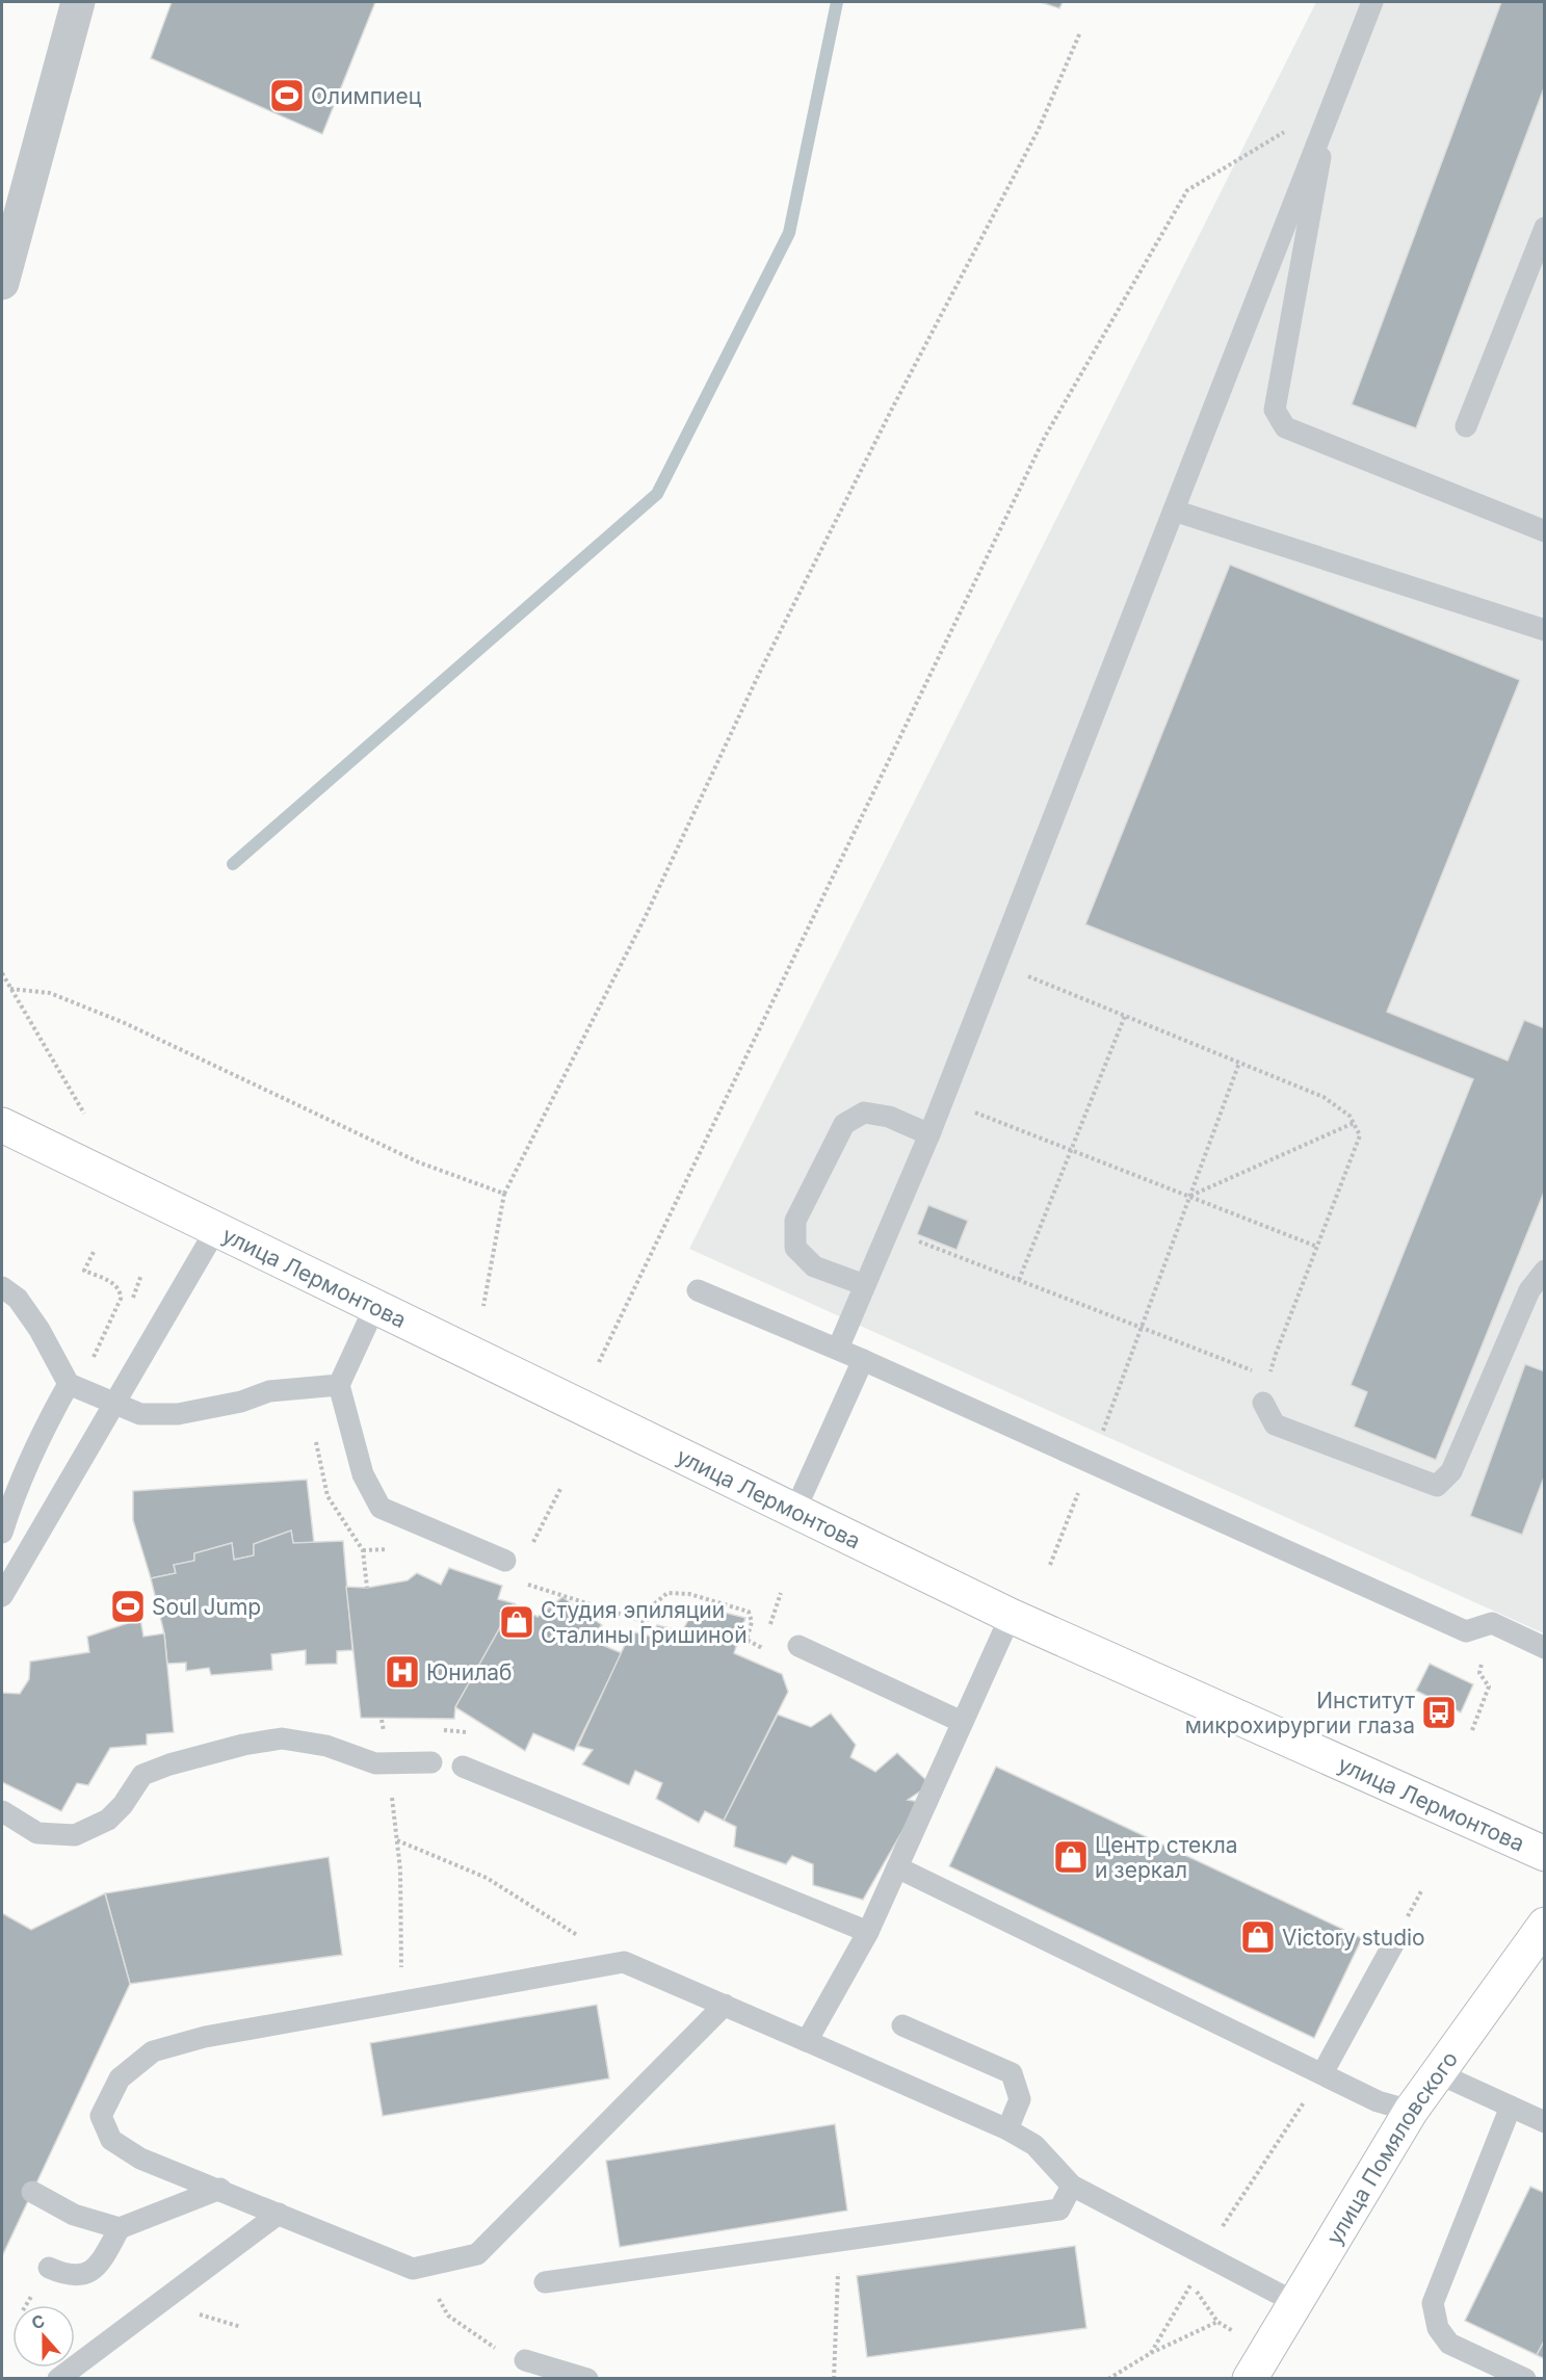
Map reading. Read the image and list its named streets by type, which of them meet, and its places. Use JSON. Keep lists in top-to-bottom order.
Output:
{
  "streets": {
    "main road": ["улица Лермонтова", "улица Помяловского"]
  },
  "places": {
    "sports": ["Олимпиец", "Soul Jump"],
    "shop": ["Студия эпиляции Сталины Гришиной", "Центр стекла и зеркал", "Victory studio"],
    "hospital": ["Юнилаб"],
    "bus stop": ["Институт микрохирургии глаза"]
  },
  "north": "top"
}
